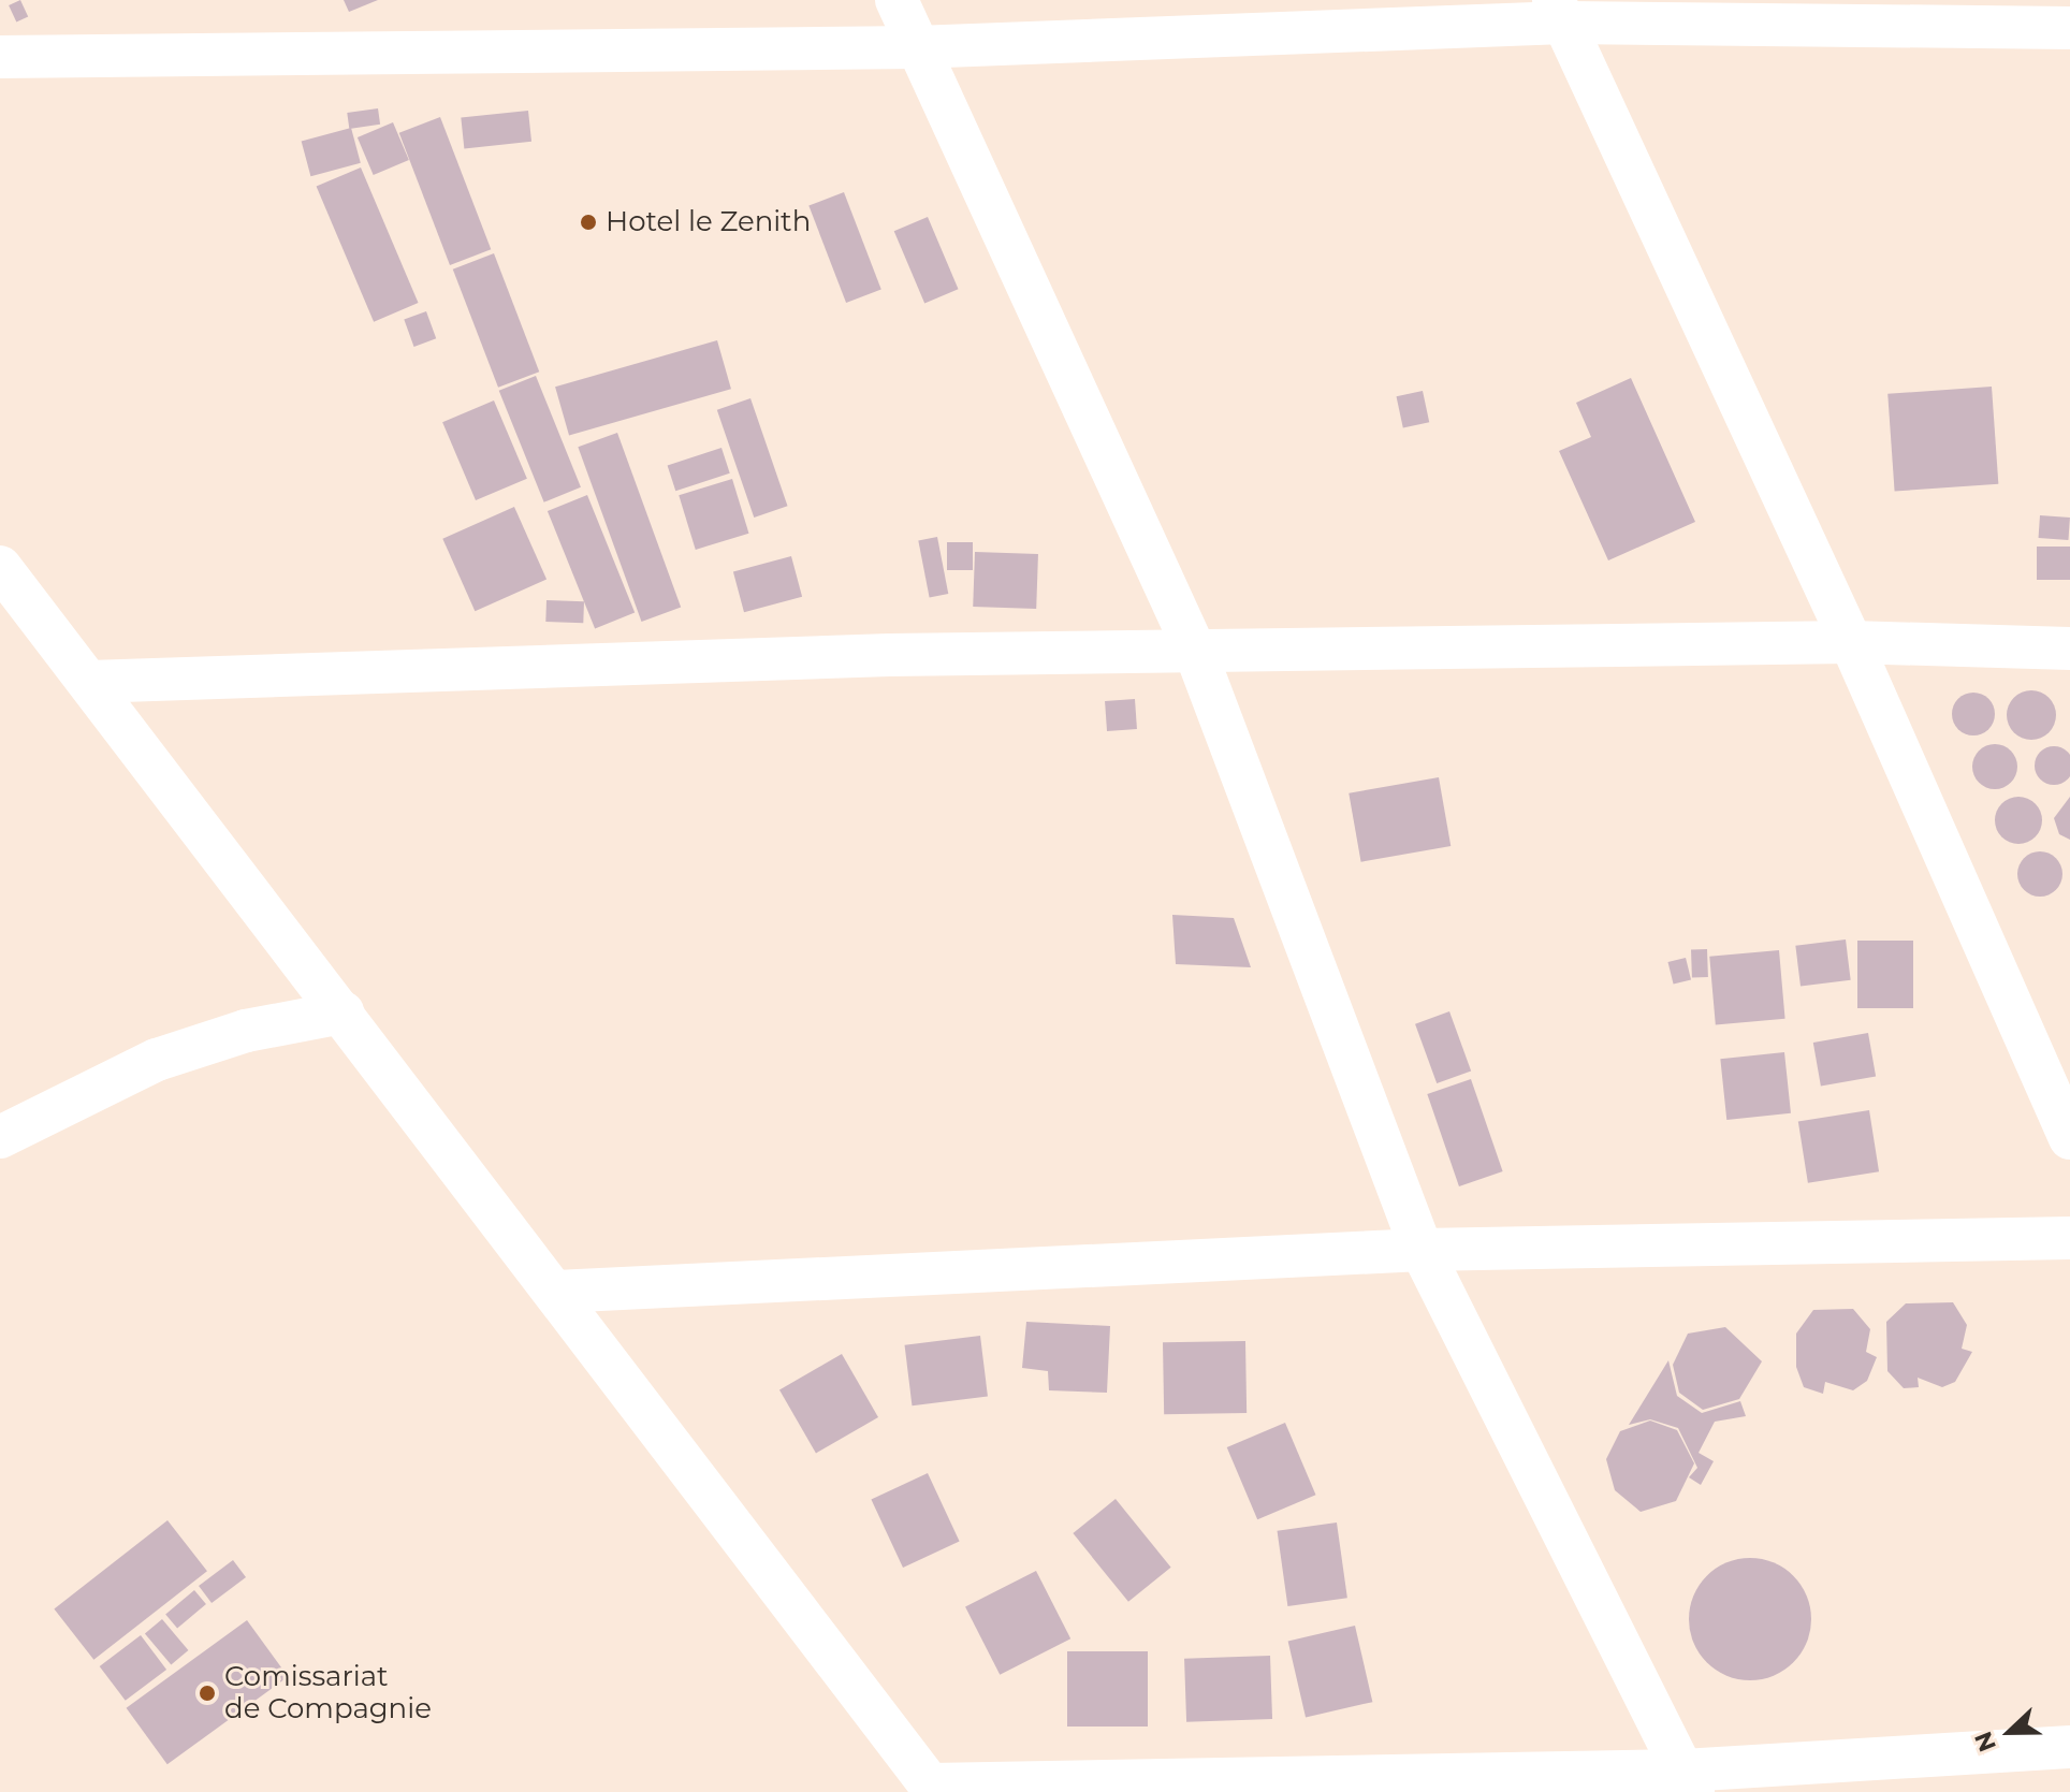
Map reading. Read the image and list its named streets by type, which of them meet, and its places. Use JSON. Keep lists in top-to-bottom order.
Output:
{
  "places": ["Hotel le Zenith", "Comissariat de Compagnie"],
  "north": "left"
}
